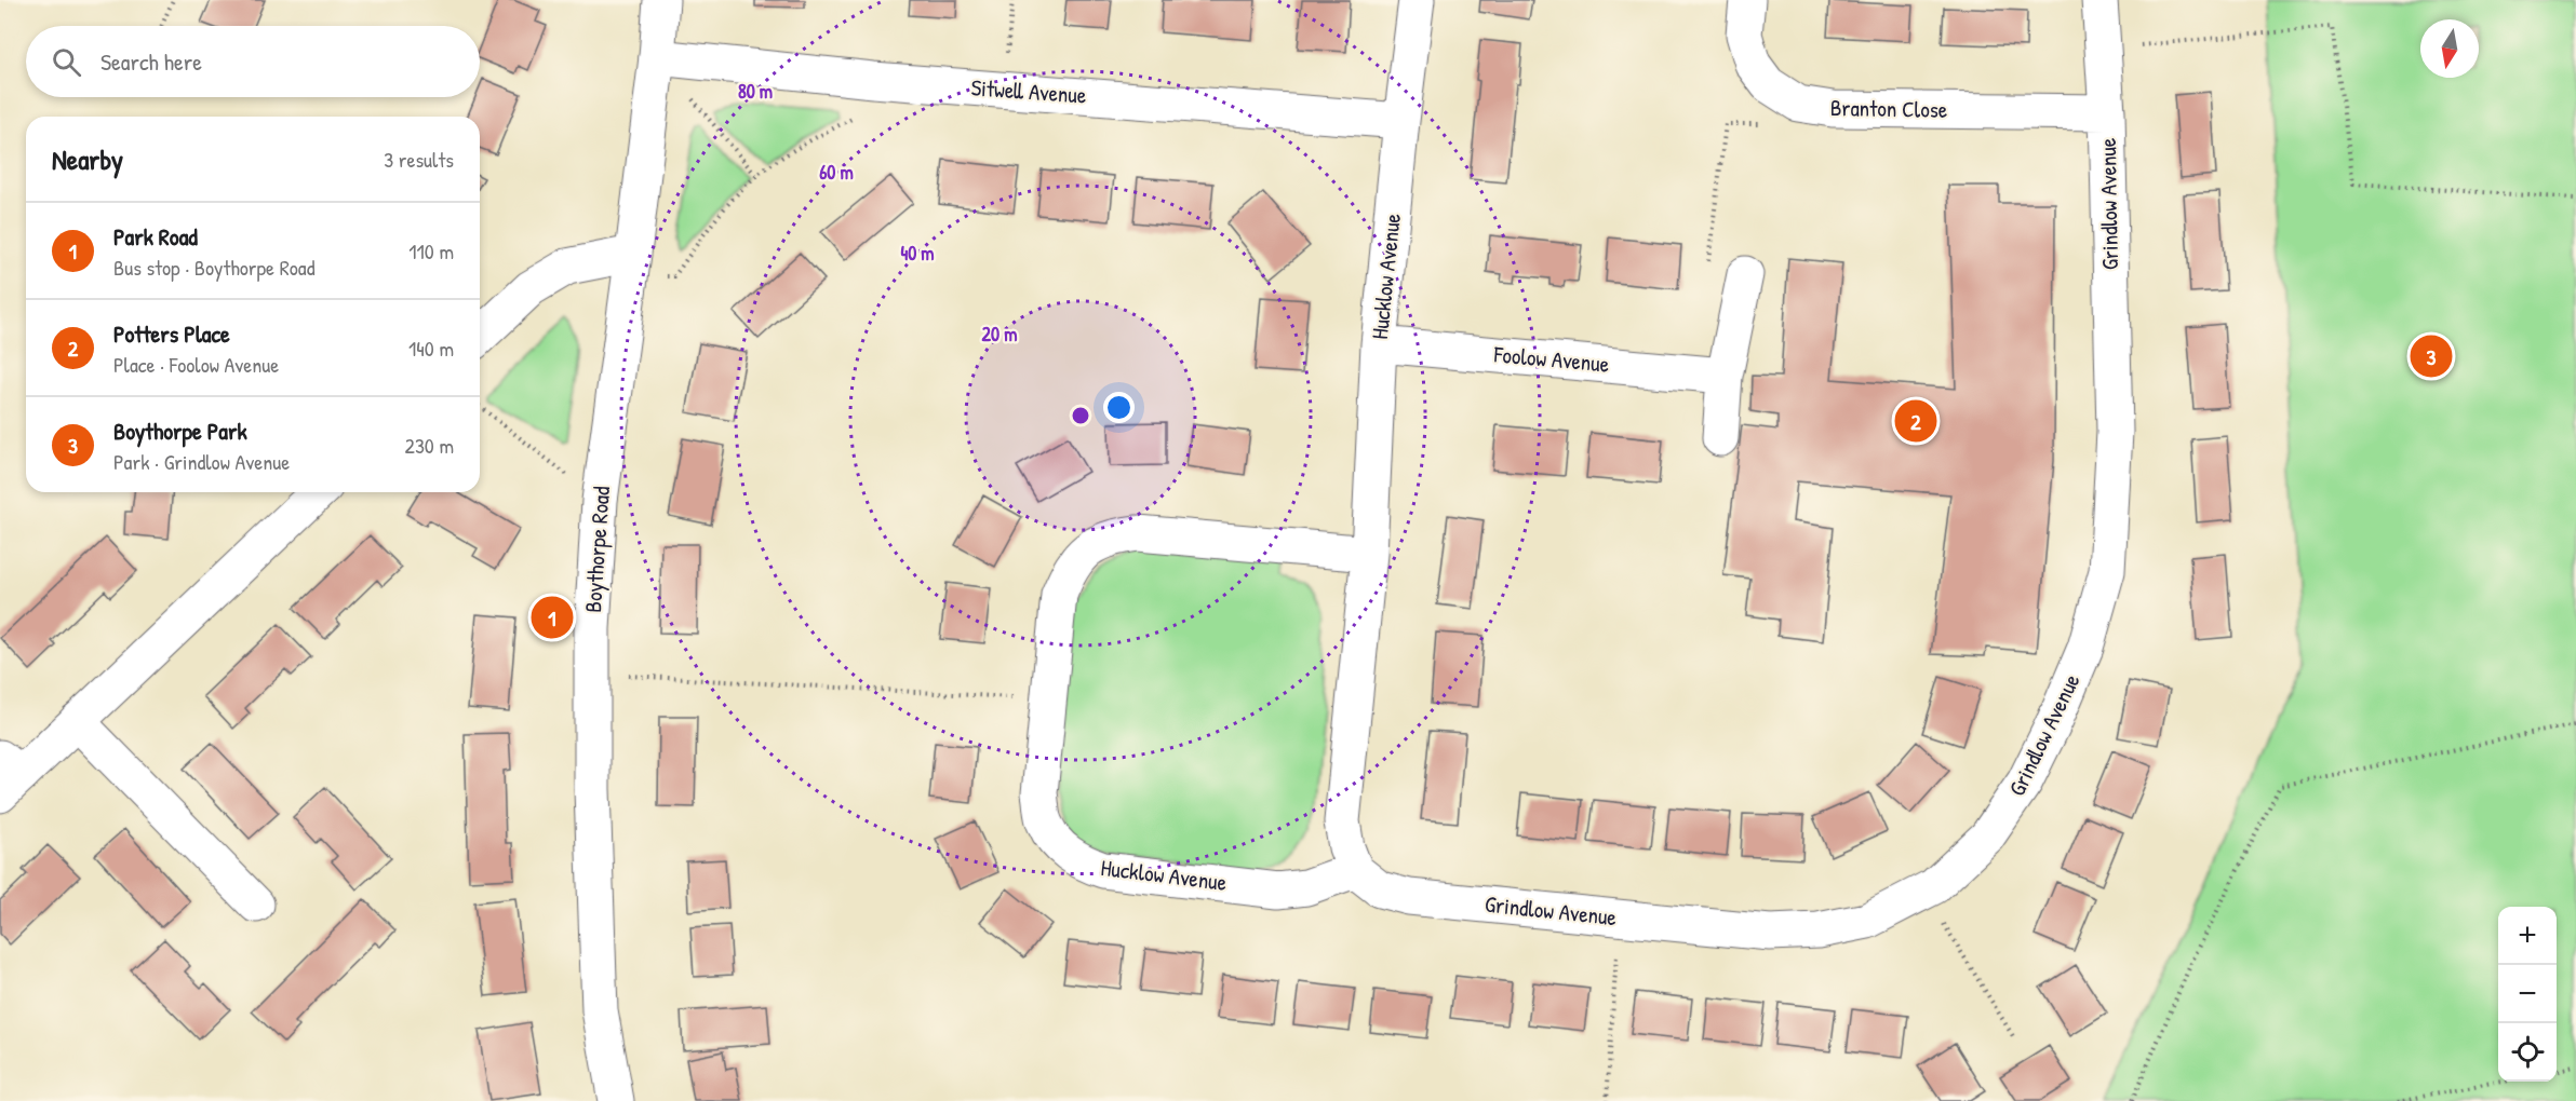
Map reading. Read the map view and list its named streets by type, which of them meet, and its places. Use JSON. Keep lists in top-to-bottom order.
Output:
{
  "streets": {
    "street": [
      "Sitwell Avenue",
      "Branton Close",
      "Grindlow Avenue",
      "Hucklow Avenue",
      "Foolow Avenue",
      "Boythorpe Road"
    ]
  },
  "crossings": [
    ["Sitwell Avenue", "Hucklow Avenue"],
    ["Sitwell Avenue", "Boythorpe Road"],
    ["Branton Close", "Grindlow Avenue"],
    ["Grindlow Avenue", "Hucklow Avenue"],
    ["Hucklow Avenue", "Foolow Avenue"]
  ],
  "north": "bottom",
  "page": {
    "search": "Search here",
    "heading": ["Nearby", "3 results"],
    "list": [
      {
        "mark": "1",
        "name": "Park Road",
        "note": "Bus stop · Boythorpe Road",
        "value": "110 m"
      },
      {
        "mark": "2",
        "name": "Potters Place",
        "note": "Place · Foolow Avenue",
        "value": "140 m"
      },
      {
        "mark": "3",
        "name": "Boythorpe Park",
        "note": "Park · Grindlow Avenue",
        "value": "230 m"
      }
    ],
    "pins": ["3", "2", "1"],
    "map_buttons": ["+", "−"]
  },
  "rings": [
    "80 m",
    "60 m",
    "40 m",
    "20 m"
  ]
}
